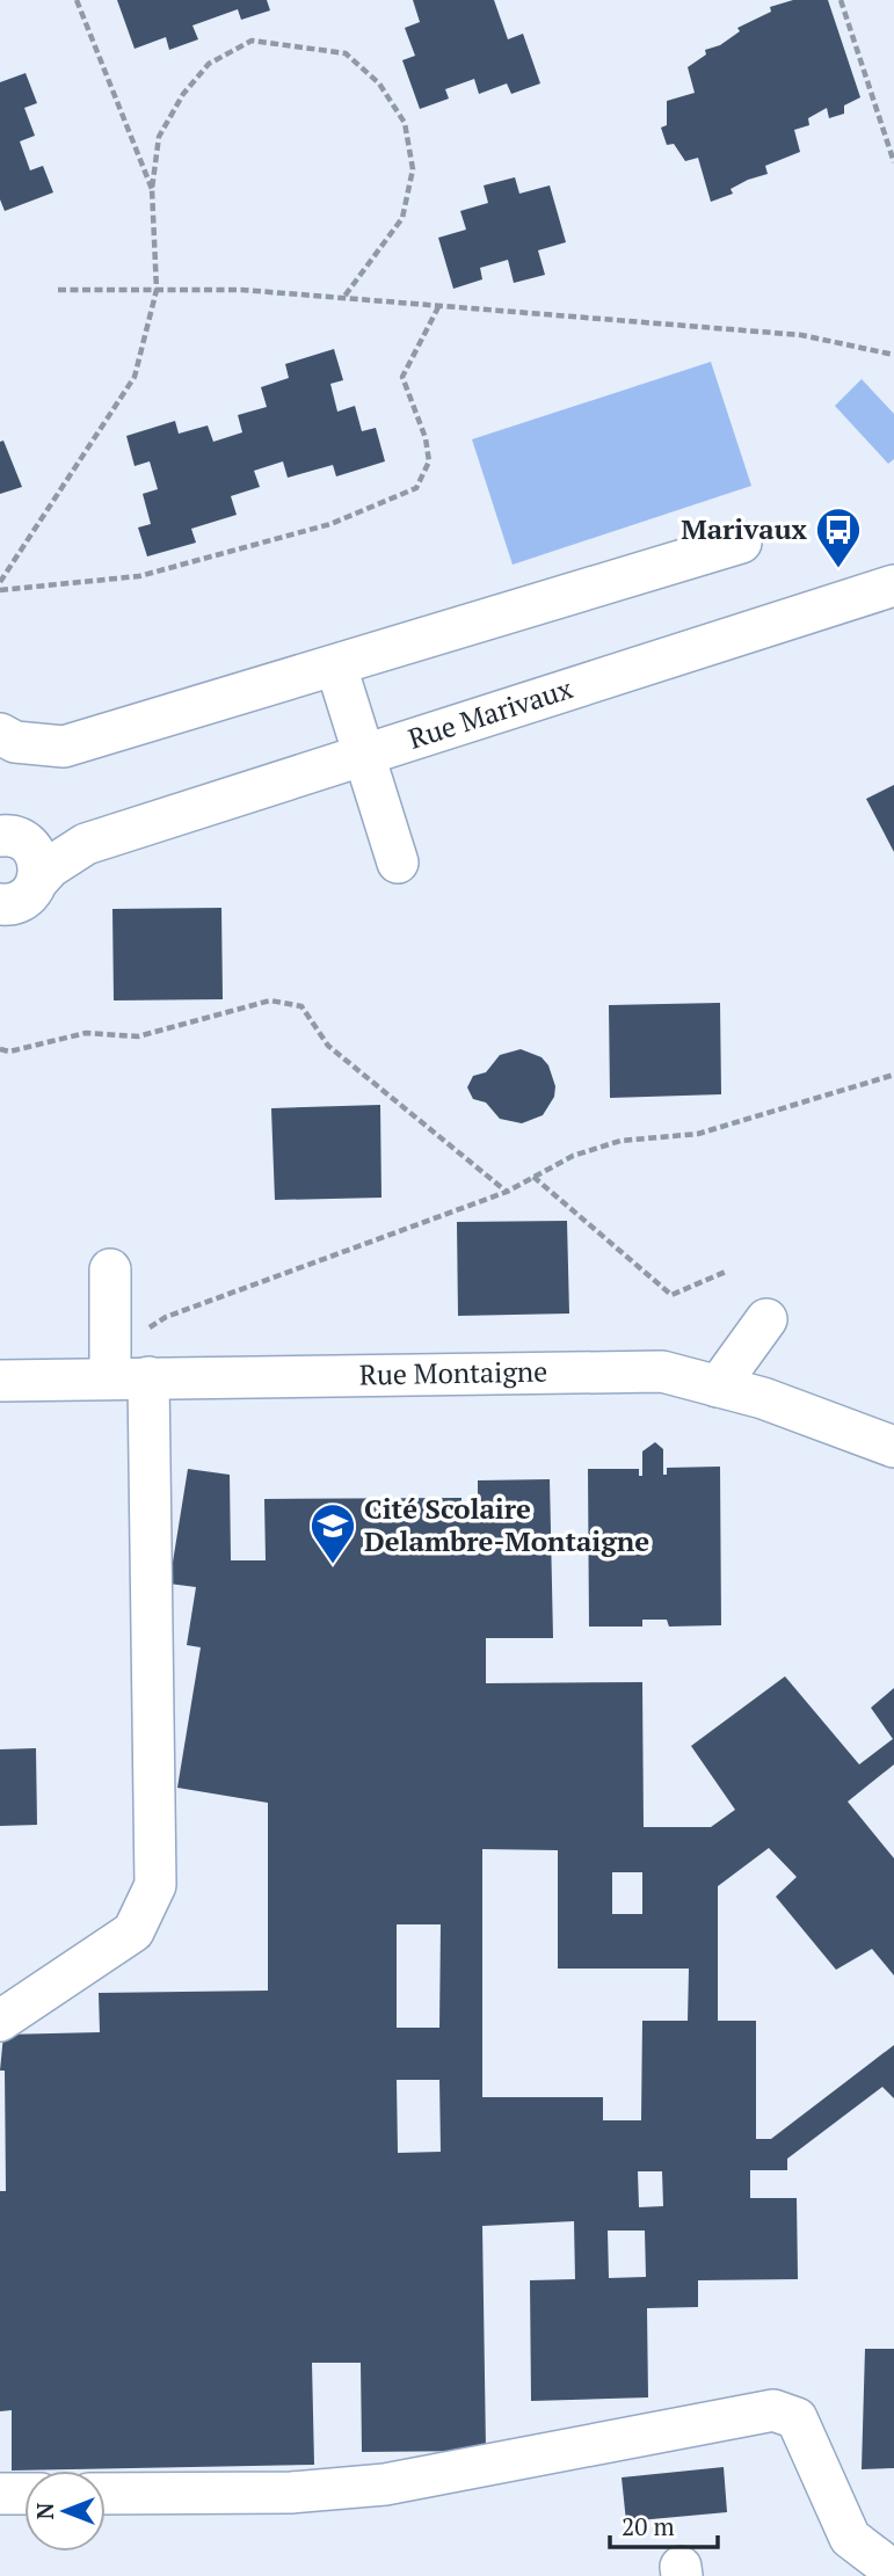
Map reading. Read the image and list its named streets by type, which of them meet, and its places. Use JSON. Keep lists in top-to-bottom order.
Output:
{
  "streets": {
    "street": ["Rue Marivaux", "Rue Montaigne"]
  },
  "places": {
    "bus stop": ["Marivaux"],
    "school or university": ["Cité Scolaire Delambre-Montaigne"]
  },
  "scale_bar": "20 m",
  "north": "left"
}
